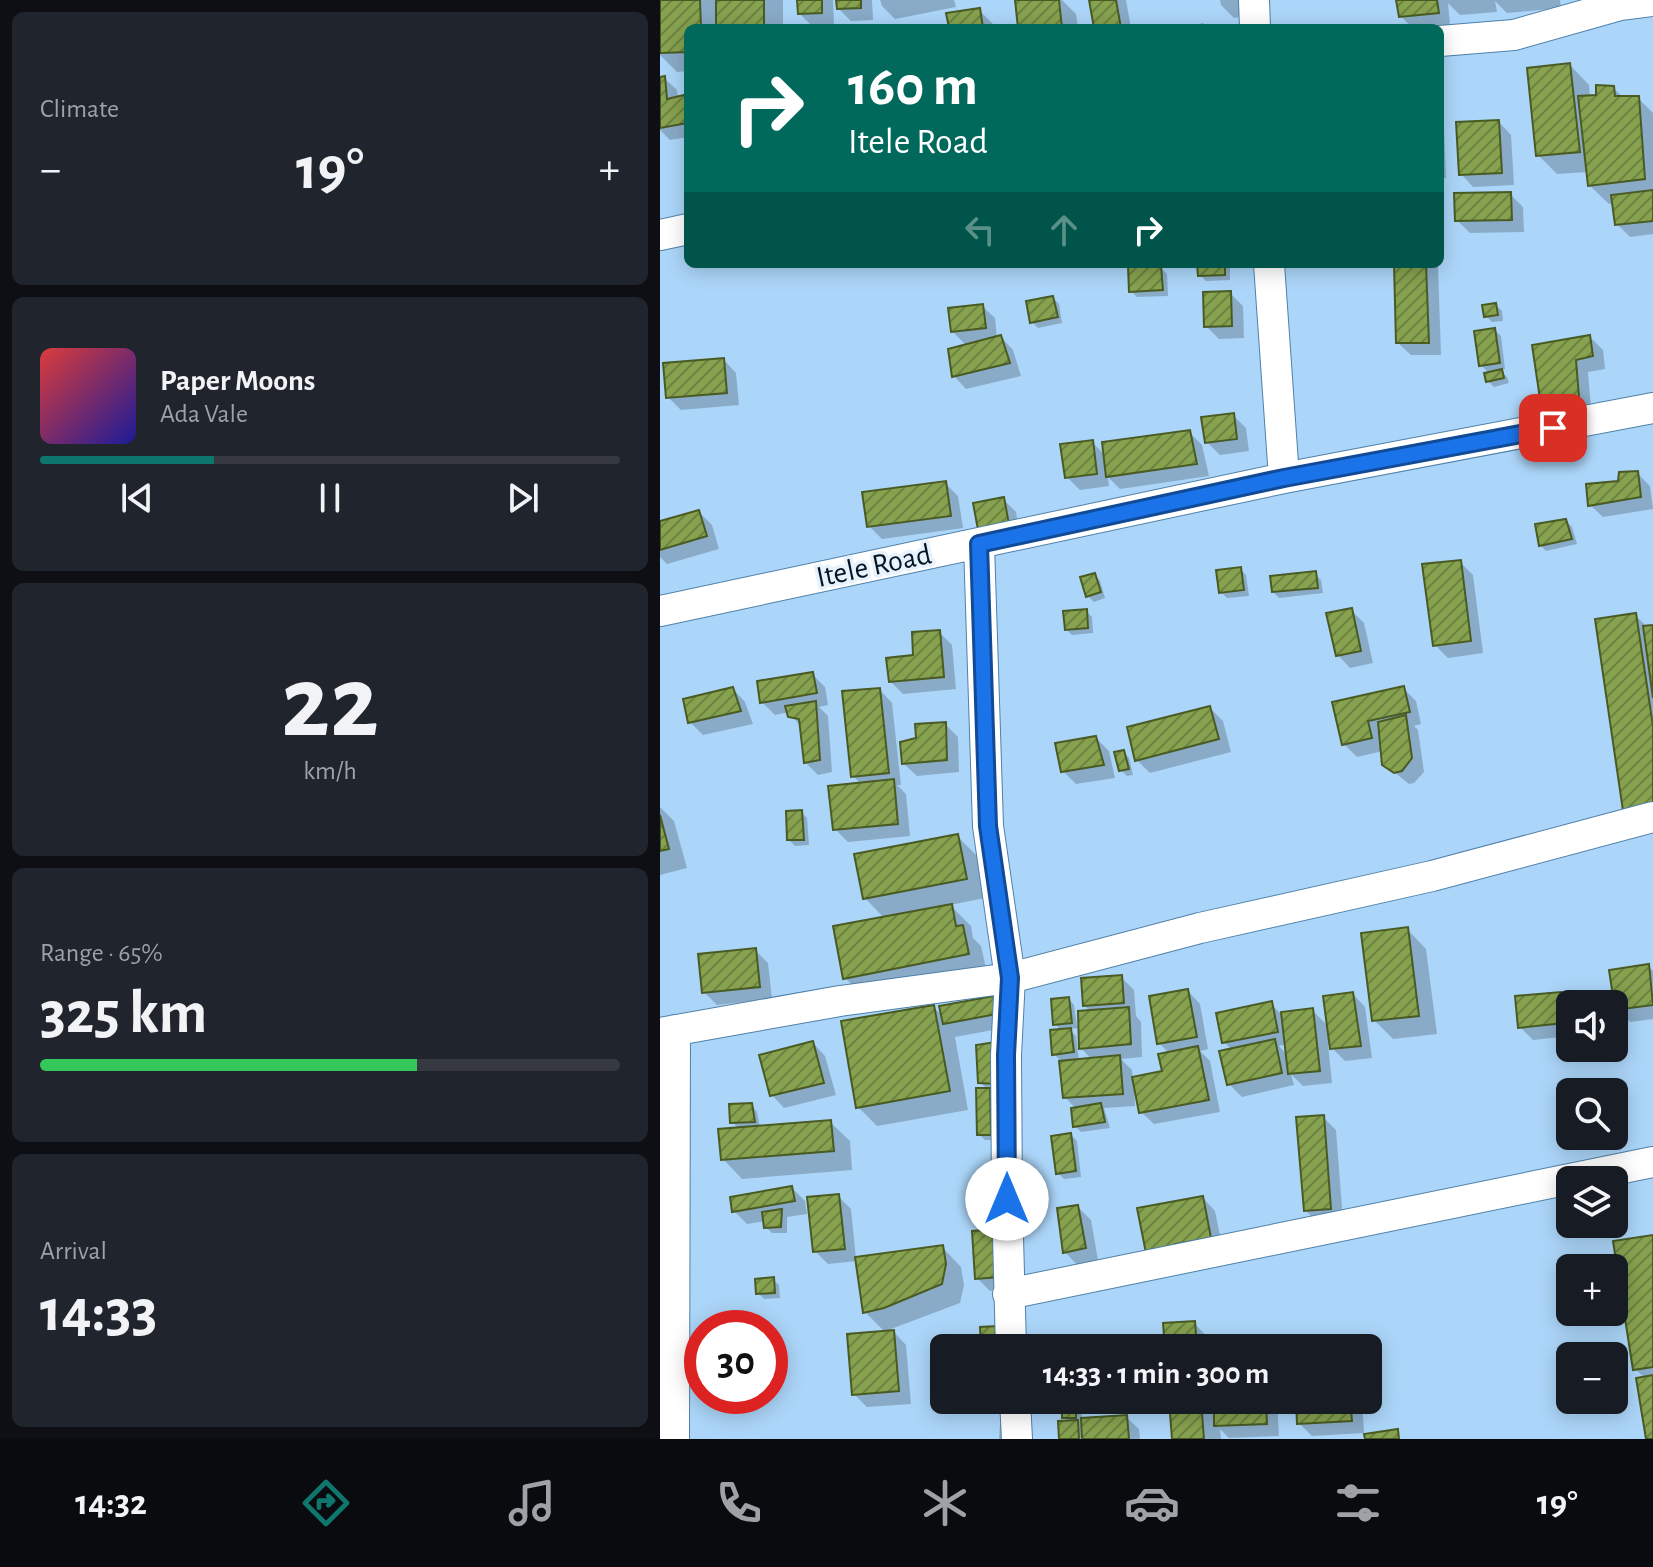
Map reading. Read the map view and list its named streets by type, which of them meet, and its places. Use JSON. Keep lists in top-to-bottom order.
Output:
{
  "streets": {
    "street": ["Itele Road"]
  },
  "page": {
    "tile": [
      "Climate",
      ["22", "km/h"],
      ["Range · 65%", "325 km"],
      ["Arrival", "14:33"]
    ],
    "turn": ["160 m", "Itele Road"],
    "heat": ["−", "19°", "+"],
    "song": ["Paper Moons", "Ada Vale"],
    "map_buttons": ["+", "−"],
    "limit": "30",
    "trip": "14:33 · 1 min · 300 m",
    "tabs": ["14:32", "19°"]
  }
}
